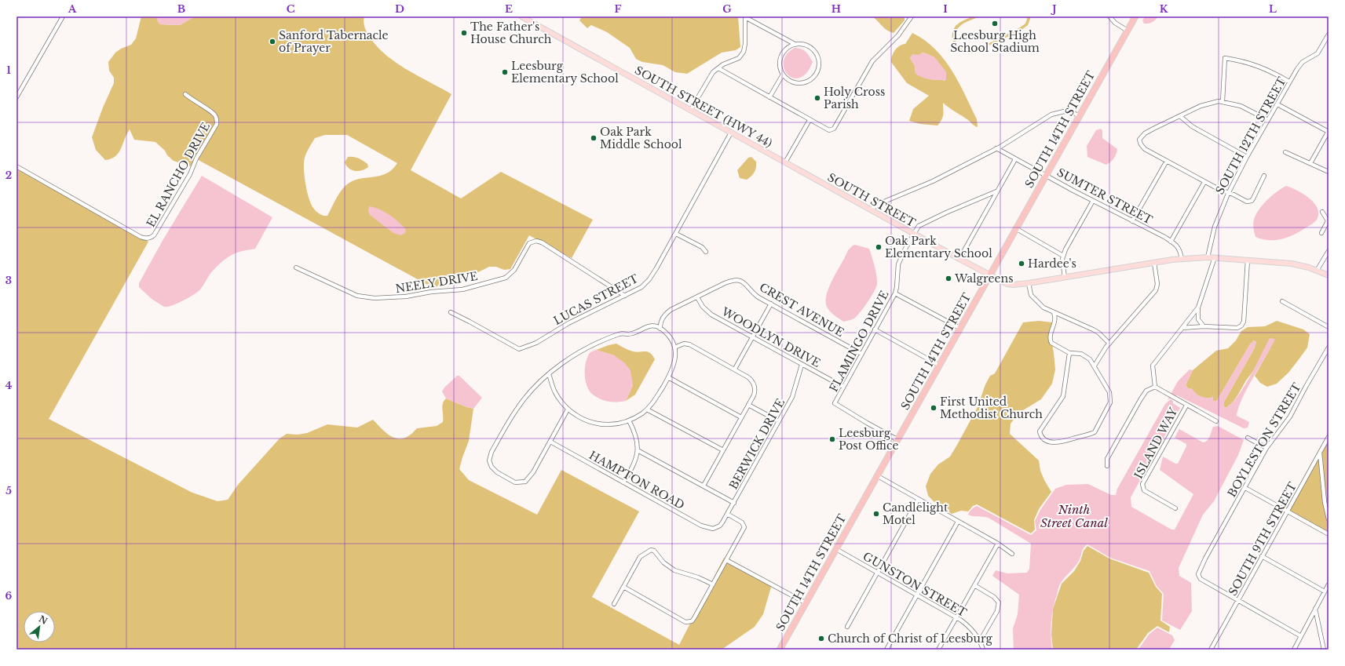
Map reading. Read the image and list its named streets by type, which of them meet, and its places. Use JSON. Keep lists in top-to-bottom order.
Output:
{
  "streets": {
    "highway": ["SOUTH 14TH STREET"],
    "main road": ["SOUTH STREET (HWY 44)", "SOUTH STREET"],
    "street": [
      "SOUTH 12TH STREET",
      "EL RANCHO DRIVE",
      "SUMTER STREET",
      "NEELY DRIVE",
      "LUCAS STREET",
      "CREST AVENUE",
      "WOODLYN DRIVE",
      "FLAMINGO DRIVE",
      "BOYLESTON STREET",
      "ISLAND WAY",
      "BERWICK DRIVE",
      "HAMPTON ROAD",
      "SOUTH 9TH STREET",
      "GUNSTON STREET"
    ]
  },
  "crossings": [
    ["SOUTH STREET (HWY 44)", "SOUTH STREET"],
    ["SOUTH STREET (HWY 44)", "LUCAS STREET"],
    ["SOUTH 14TH STREET", "SUMTER STREET"],
    ["SOUTH 14TH STREET", "SOUTH STREET"],
    ["SOUTH 14TH STREET", "FLAMINGO DRIVE"],
    ["SOUTH 14TH STREET", "GUNSTON STREET"],
    ["SOUTH 12TH STREET", "SOUTH STREET"],
    ["SUMTER STREET", "SOUTH STREET"],
    ["SOUTH STREET", "FLAMINGO DRIVE"],
    ["NEELY DRIVE", "LUCAS STREET"],
    ["CREST AVENUE", "WOODLYN DRIVE"],
    ["CREST AVENUE", "FLAMINGO DRIVE"],
    ["WOODLYN DRIVE", "FLAMINGO DRIVE"],
    ["WOODLYN DRIVE", "BERWICK DRIVE"],
    ["BOYLESTON STREET", "SOUTH 9TH STREET"],
    ["BERWICK DRIVE", "HAMPTON ROAD"]
  ],
  "water": ["Ninth Street Canal"],
  "places": [
    "Leesburg High School Stadium",
    "The Father's House Church",
    "Sanford Tabernacle of Prayer",
    "Leesburg Elementary School",
    "Holy Cross Parish",
    "Oak Park Middle School",
    "Oak Park Elementary School",
    "Hardee's",
    "Walgreens",
    "First United Methodist Church",
    "Leesburg Post Office",
    "Candlelight Motel",
    "Church of Christ of Leesburg"
  ],
  "north": "top right",
  "grid": {
    "columns": [
      "A",
      "B",
      "C",
      "D",
      "E",
      "F",
      "G",
      "H",
      "I",
      "J",
      "K",
      "L"
    ],
    "rows": [
      "1",
      "2",
      "3",
      "4",
      "5",
      "6"
    ]
  }
}
